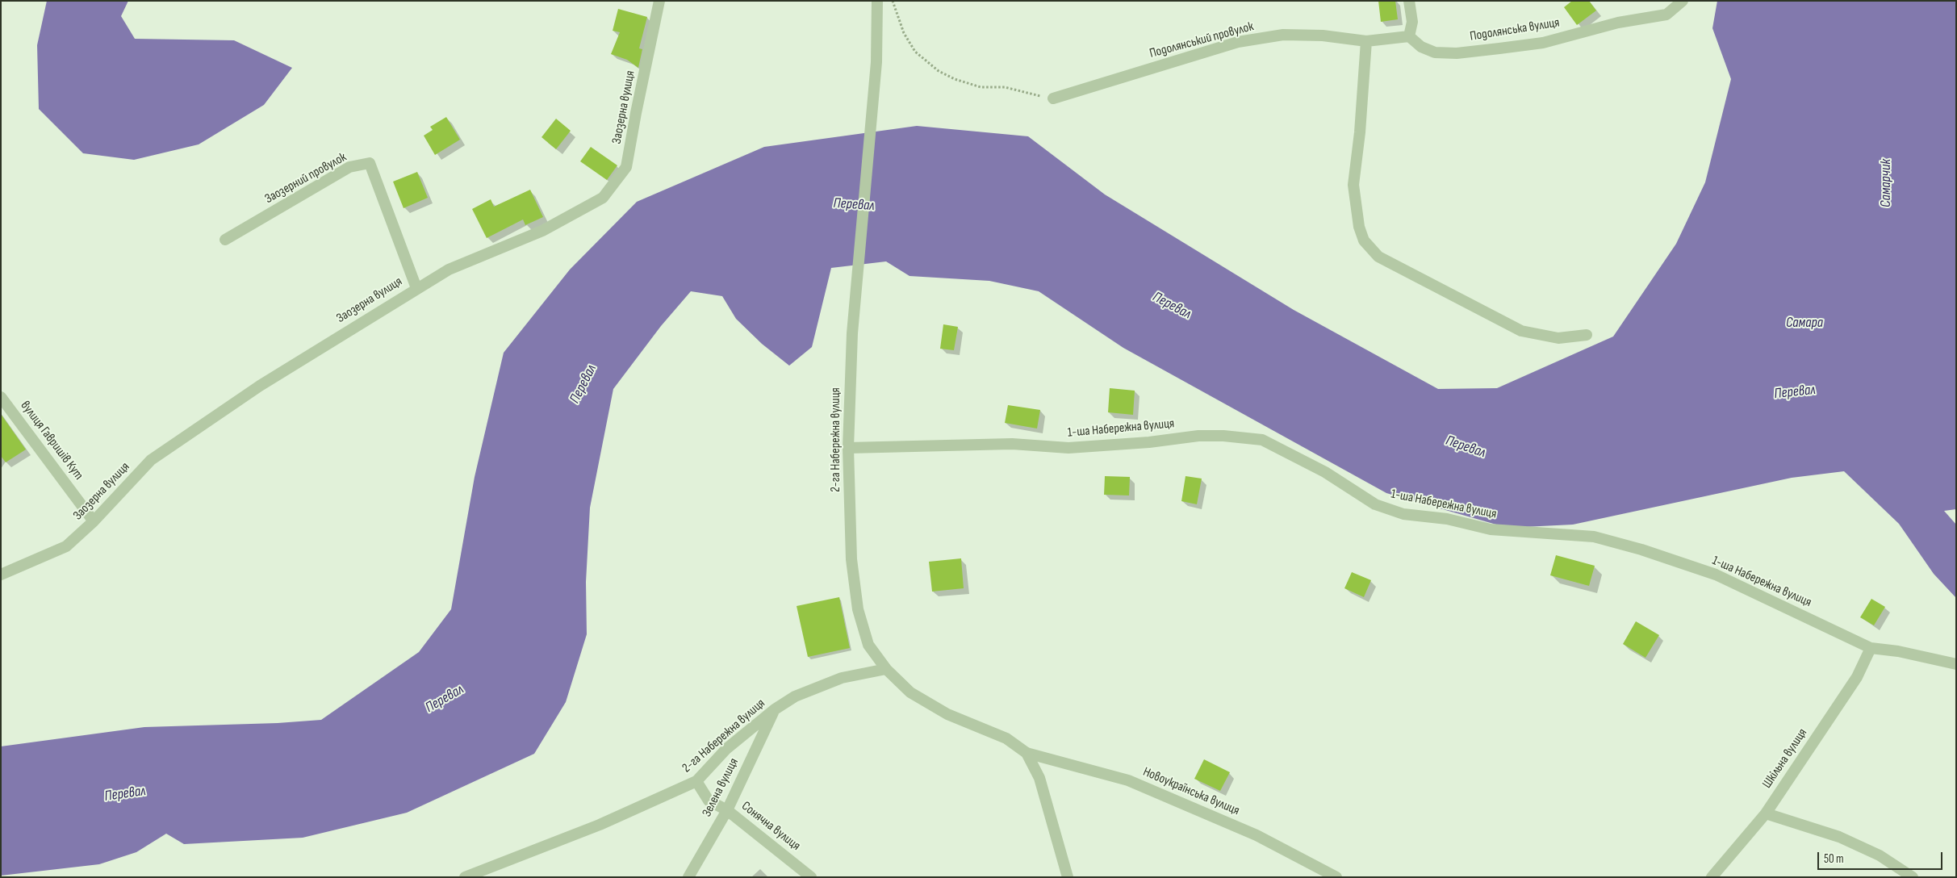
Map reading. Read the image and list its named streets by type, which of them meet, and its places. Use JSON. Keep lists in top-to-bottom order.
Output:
{
  "streets": {
    "street": [
      "Подолянська вулиця",
      "Подолянський провулок",
      "Заозерна вулиця",
      "Заозерний провулок",
      "1-ша Набережна вулиця",
      "2-га Набережна вулиця",
      "вулиця Гавришів Кут",
      "Шкільна вулиця",
      "Зелена вулиця",
      "Новоукраїнська вулиця",
      "Сонячна вулиця"
    ]
  },
  "crossings": [
    ["Подолянська вулиця", "Подолянський провулок"],
    ["Заозерна вулиця", "Заозерний провулок"],
    ["Заозерна вулиця", "вулиця Гавришів Кут"],
    ["1-ша Набережна вулиця", "2-га Набережна вулиця"],
    ["1-ша Набережна вулиця", "Шкільна вулиця"],
    ["2-га Набережна вулиця", "Зелена вулиця"],
    ["2-га Набережна вулиця", "Сонячна вулиця"],
    ["Зелена вулиця", "Сонячна вулиця"]
  ],
  "water": ["Самарчик", "Перевал", "Самара"],
  "scale_bar": "50 m"
}
